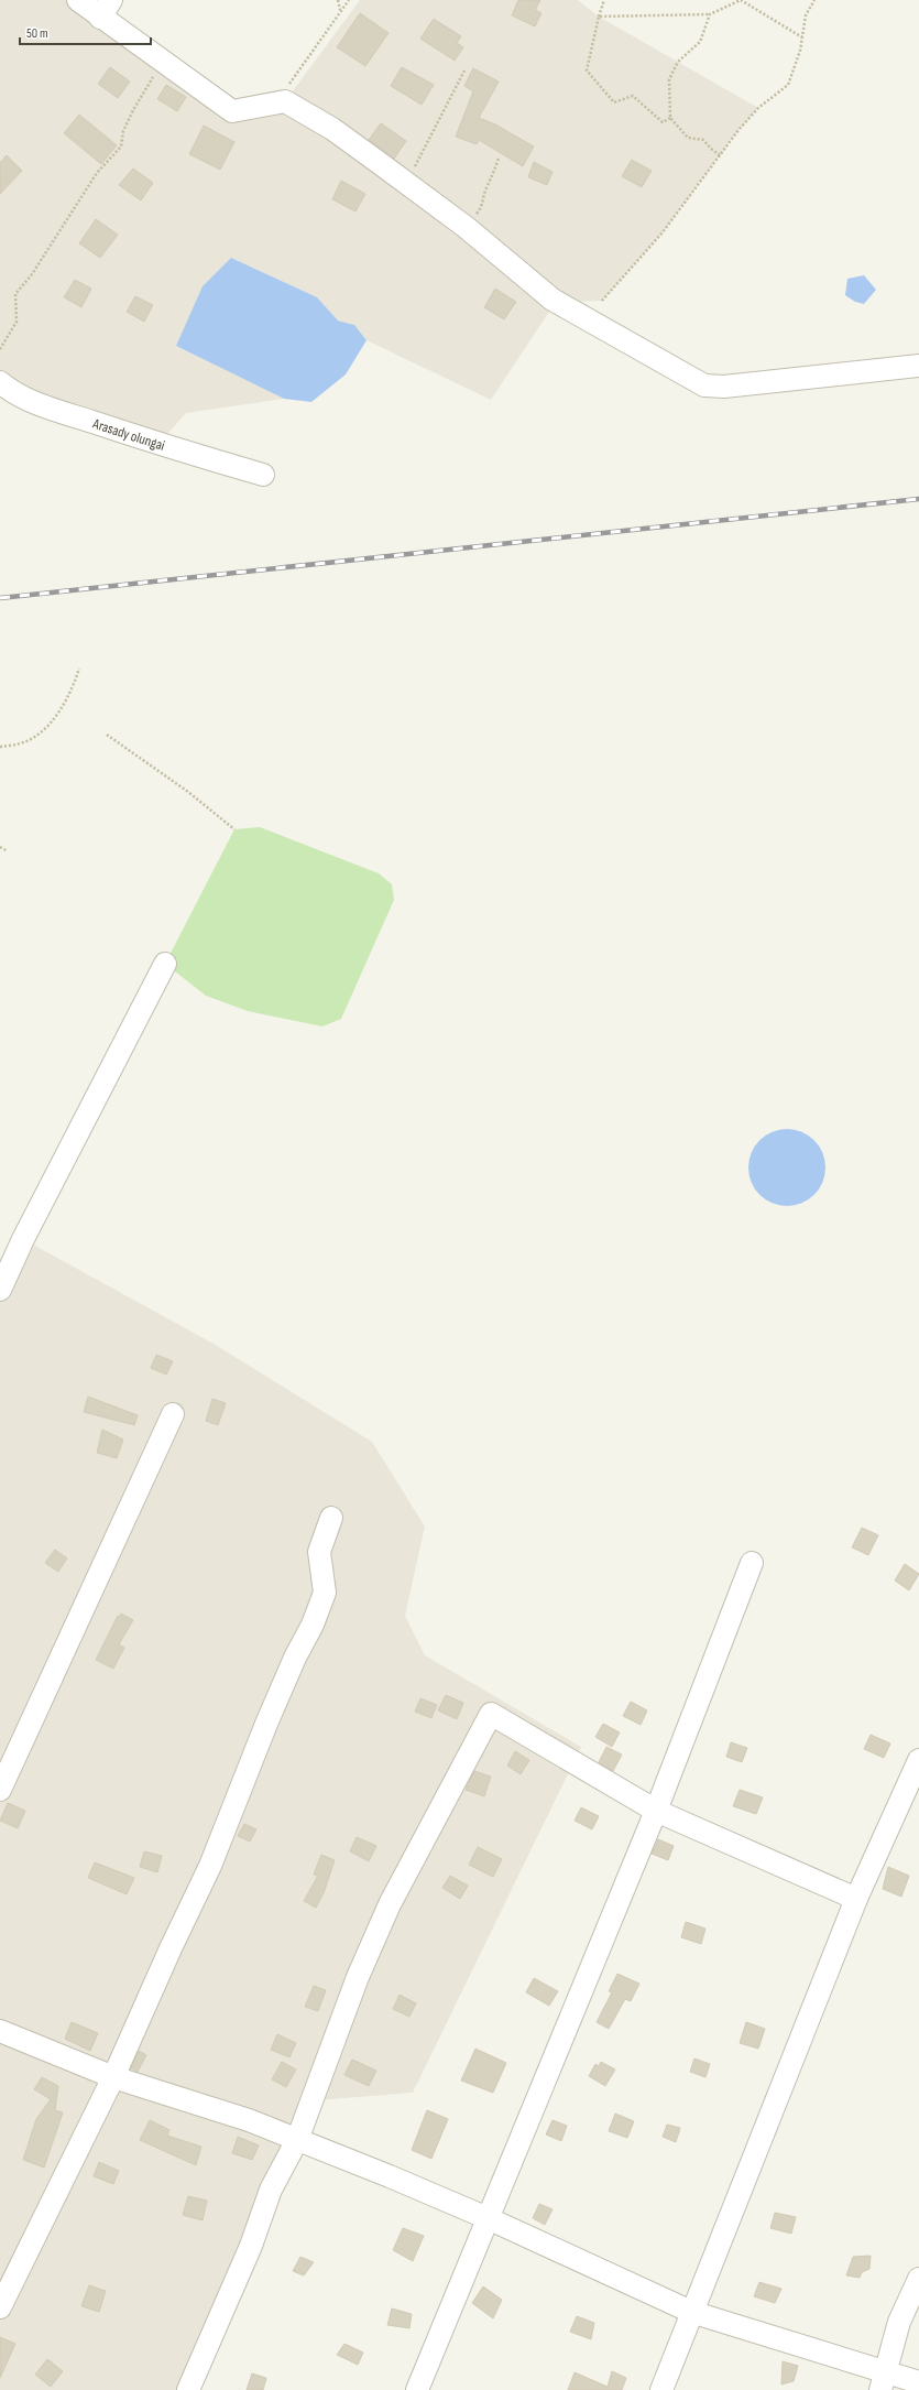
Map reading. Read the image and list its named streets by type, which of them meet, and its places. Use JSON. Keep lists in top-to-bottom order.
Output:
{
  "streets": {
    "street": ["Arasady olungai"]
  },
  "scale_bar": "50 m"
}
